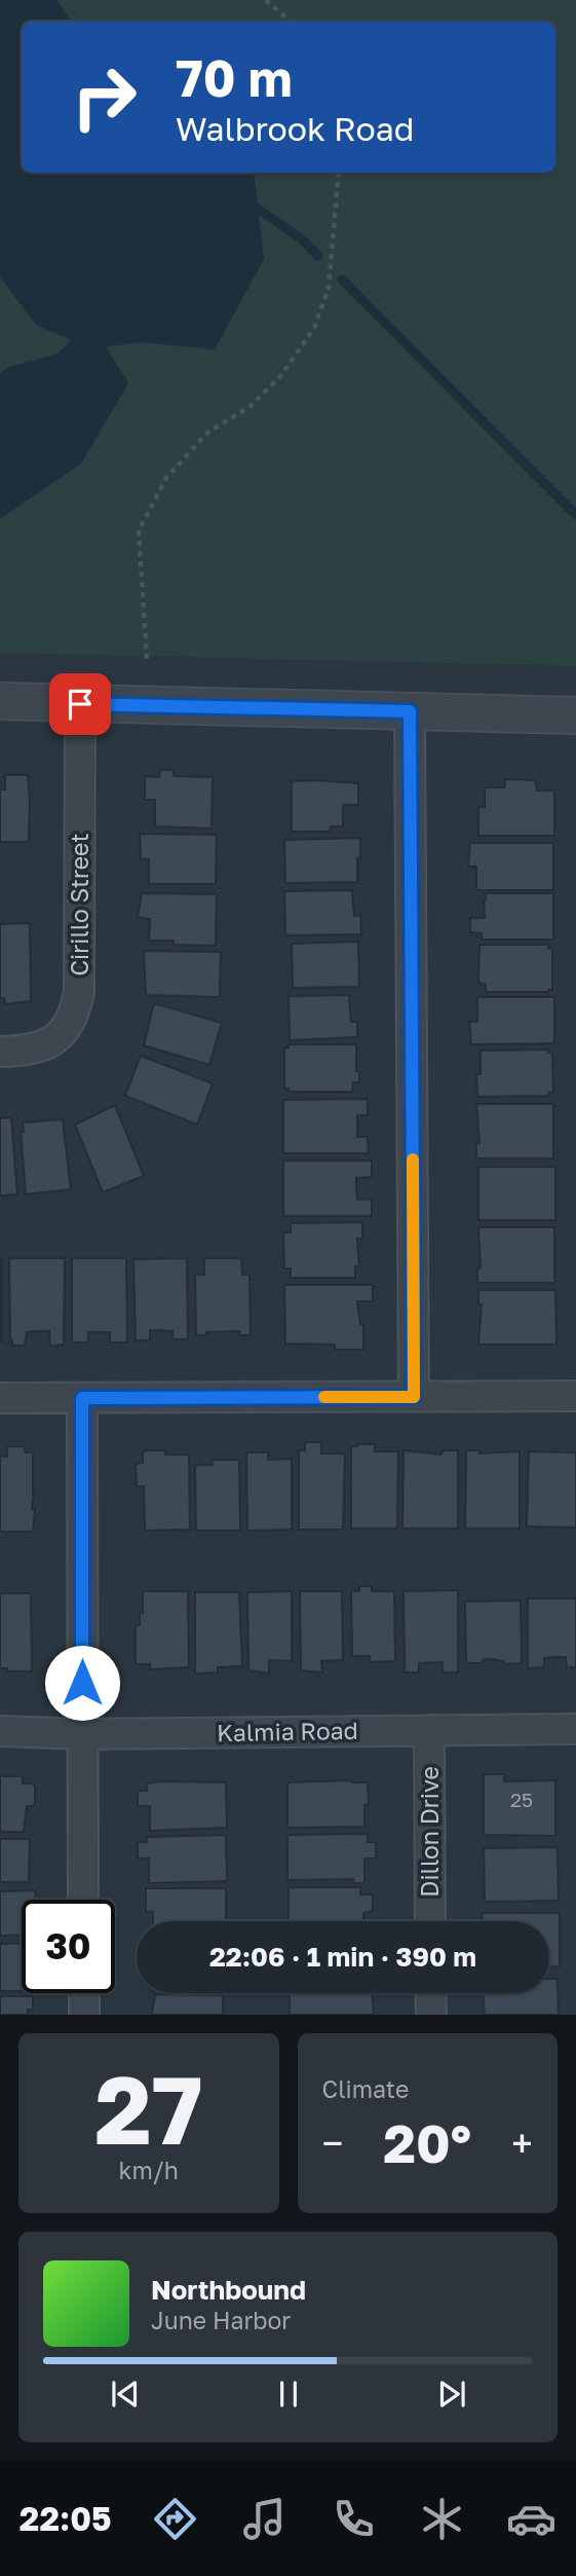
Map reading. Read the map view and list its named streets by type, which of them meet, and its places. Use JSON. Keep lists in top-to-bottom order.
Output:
{
  "streets": {
    "street": ["Cirillo Street", "Kalmia Road", "Dillon Drive"]
  },
  "crossings": [
    ["Kalmia Road", "Dillon Drive"]
  ],
  "house_numbers": ["25"],
  "page": {
    "turn": ["70 m", "Walbrook Road"],
    "limit": "30",
    "trip": "22:06 · 1 min · 390 m",
    "tile": [
      ["27", "km/h"],
      "Climate"
    ],
    "heat": ["−", "20°", "+"],
    "song": ["Northbound", "June Harbor"],
    "tabs": "22:05"
  }
}
